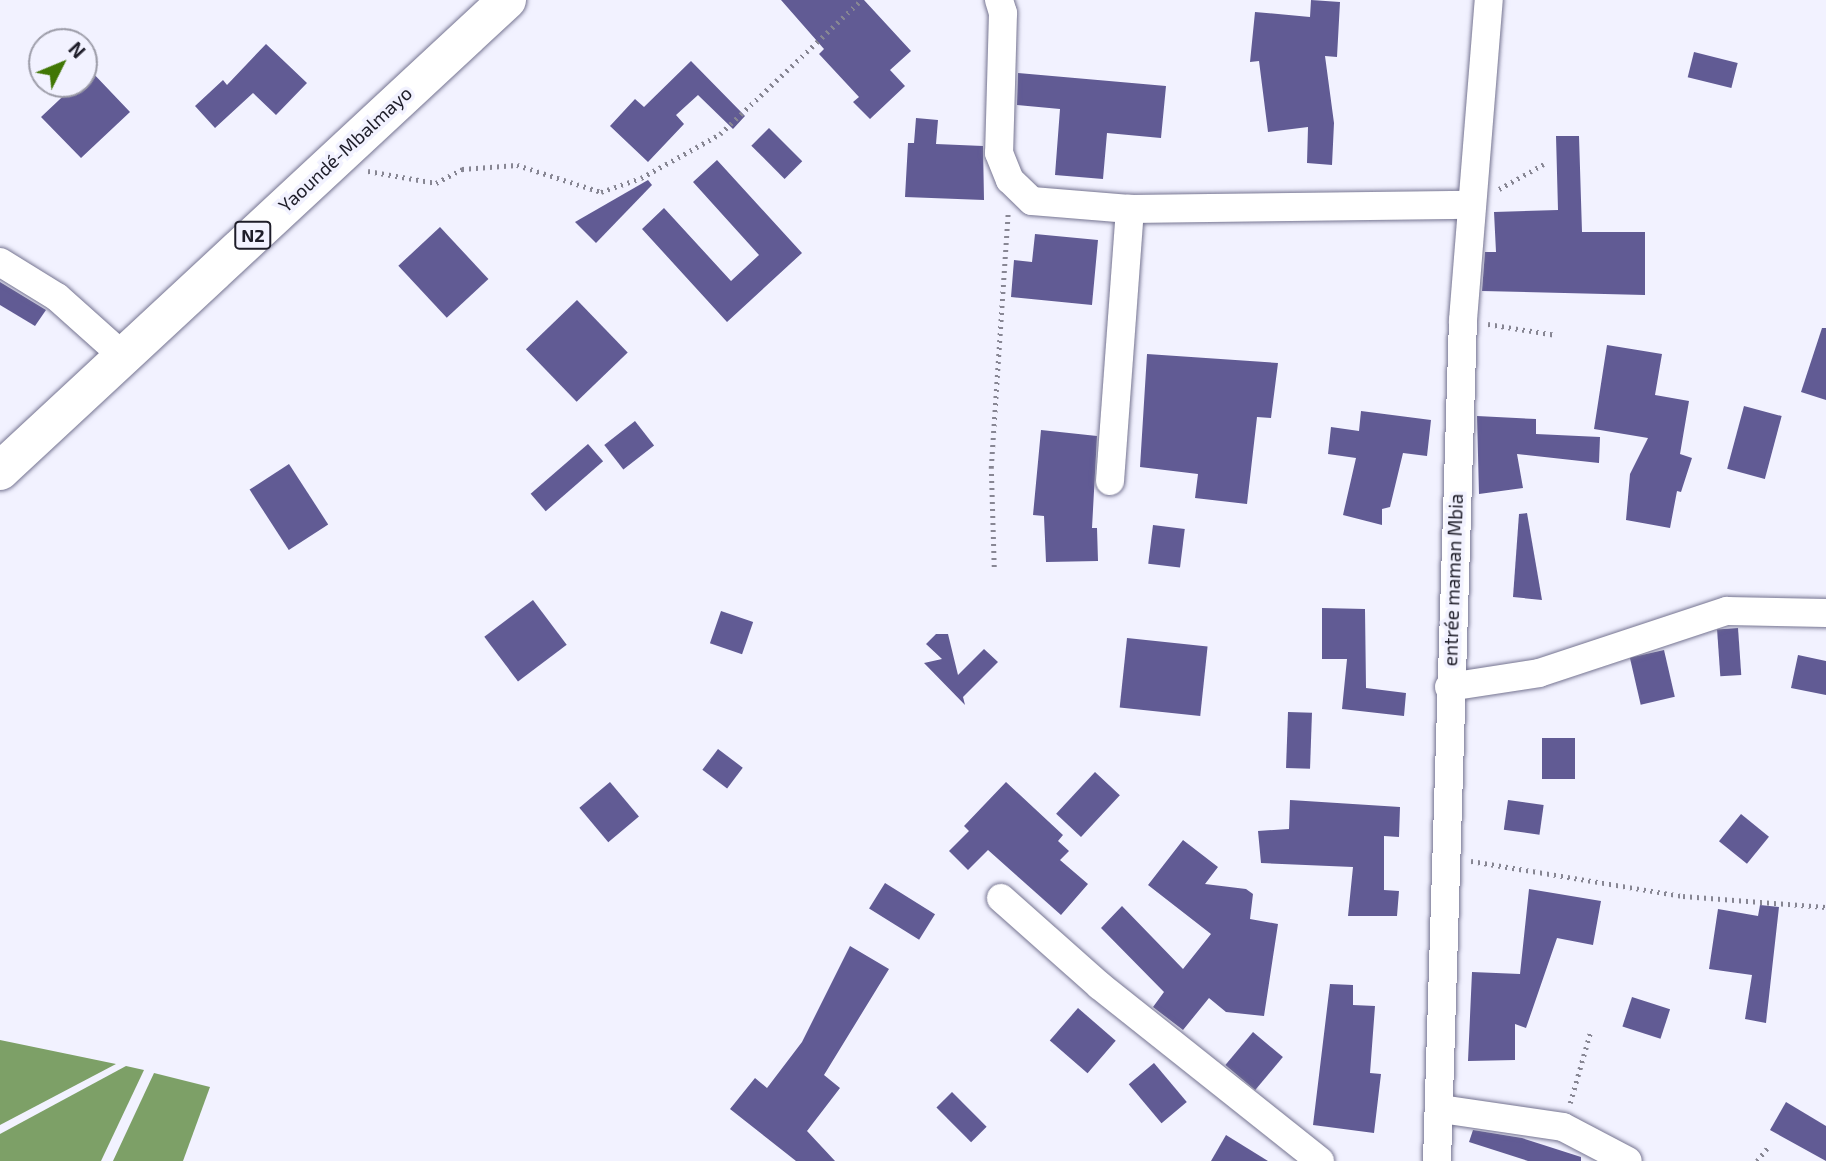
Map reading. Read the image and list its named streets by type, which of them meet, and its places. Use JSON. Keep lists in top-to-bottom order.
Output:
{
  "streets": {
    "highway": ["Yaoundé-Mbalmayo", "N2"],
    "street": ["entrée maman Mbia"]
  },
  "north": "top right"
}
